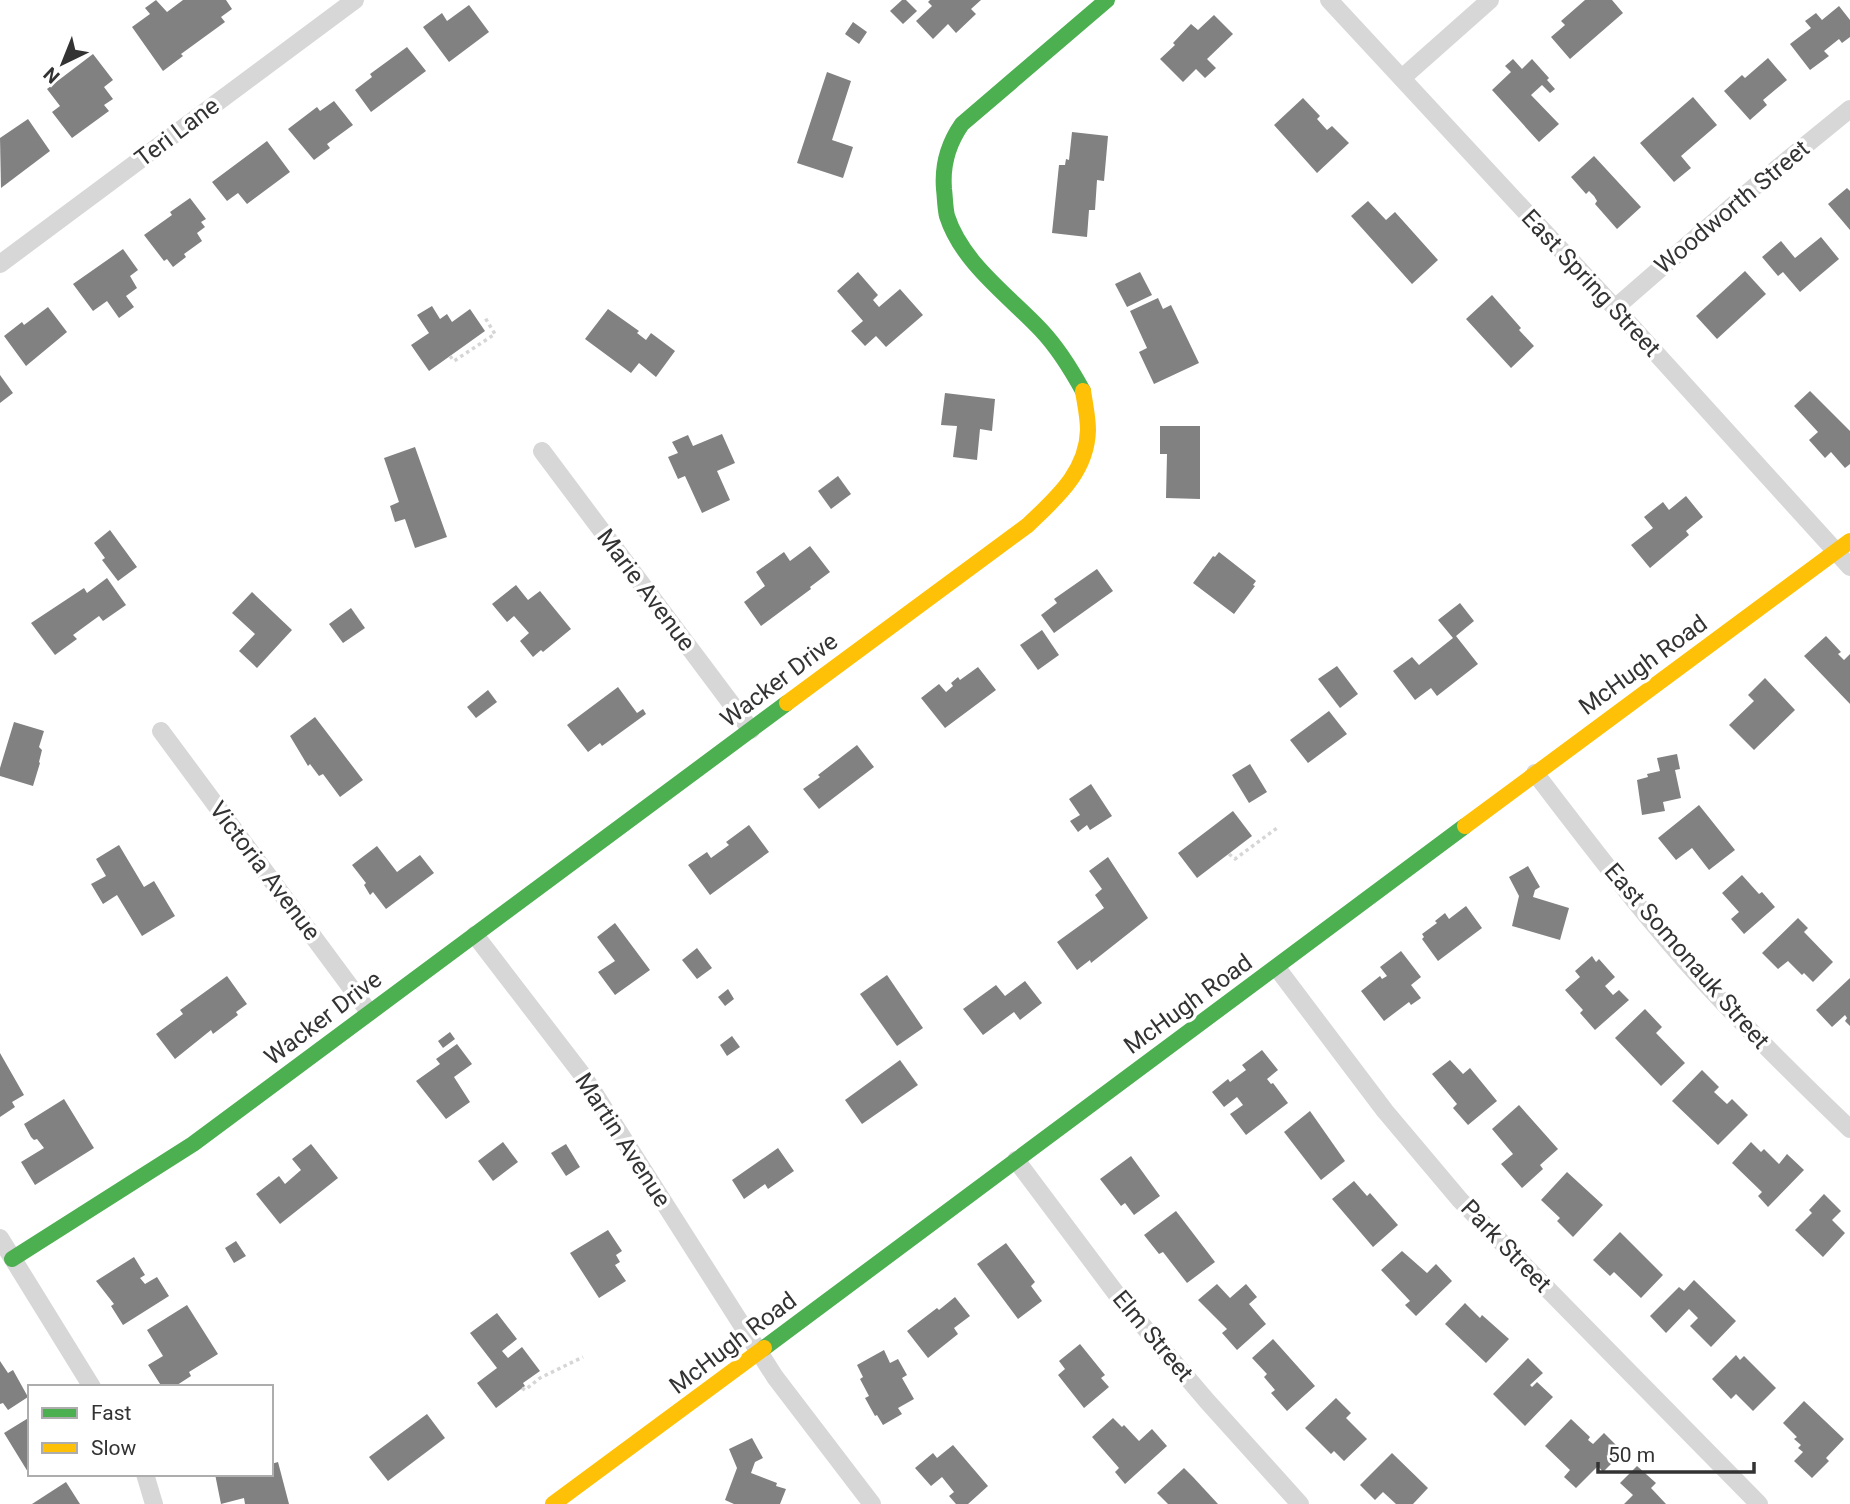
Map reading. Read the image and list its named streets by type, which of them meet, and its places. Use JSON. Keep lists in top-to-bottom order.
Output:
{
  "streets": {
    "street": [
      "Teri Lane",
      "Woodworth Street",
      "East Spring Street",
      "Marie Avenue",
      "McHugh Road",
      "Wacker Drive",
      "Victoria Avenue",
      "East Somonauk Street",
      "Martin Avenue",
      "Park Street",
      "Elm Street"
    ]
  },
  "crossings": [
    ["Woodworth Street", "East Spring Street"],
    ["East Spring Street", "McHugh Road"],
    ["Marie Avenue", "Wacker Drive"],
    ["McHugh Road", "East Somonauk Street"],
    ["McHugh Road", "Martin Avenue"],
    ["McHugh Road", "Park Street"],
    ["McHugh Road", "Elm Street"],
    ["Wacker Drive", "Victoria Avenue"],
    ["Wacker Drive", "Martin Avenue"]
  ],
  "legend": ["Fast", "Slow"],
  "scale_bar": "50 m",
  "north": "bottom left"
}
